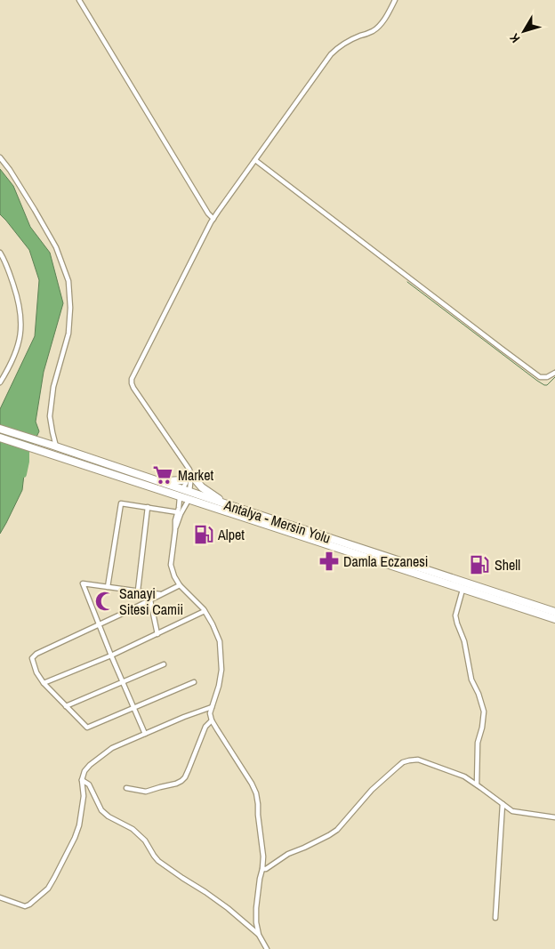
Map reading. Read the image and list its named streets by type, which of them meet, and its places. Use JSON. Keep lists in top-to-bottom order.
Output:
{
  "streets": {
    "highway": ["Antalya - Mersin Yolu"]
  },
  "places": {
    "supermarket": ["Market"],
    "fuel station": ["Alpet", "Shell"],
    "pharmacy": ["Damla Eczanesi"],
    "mosque": ["Sanayi Sitesi Camii"]
  },
  "north": "bottom left"
}
